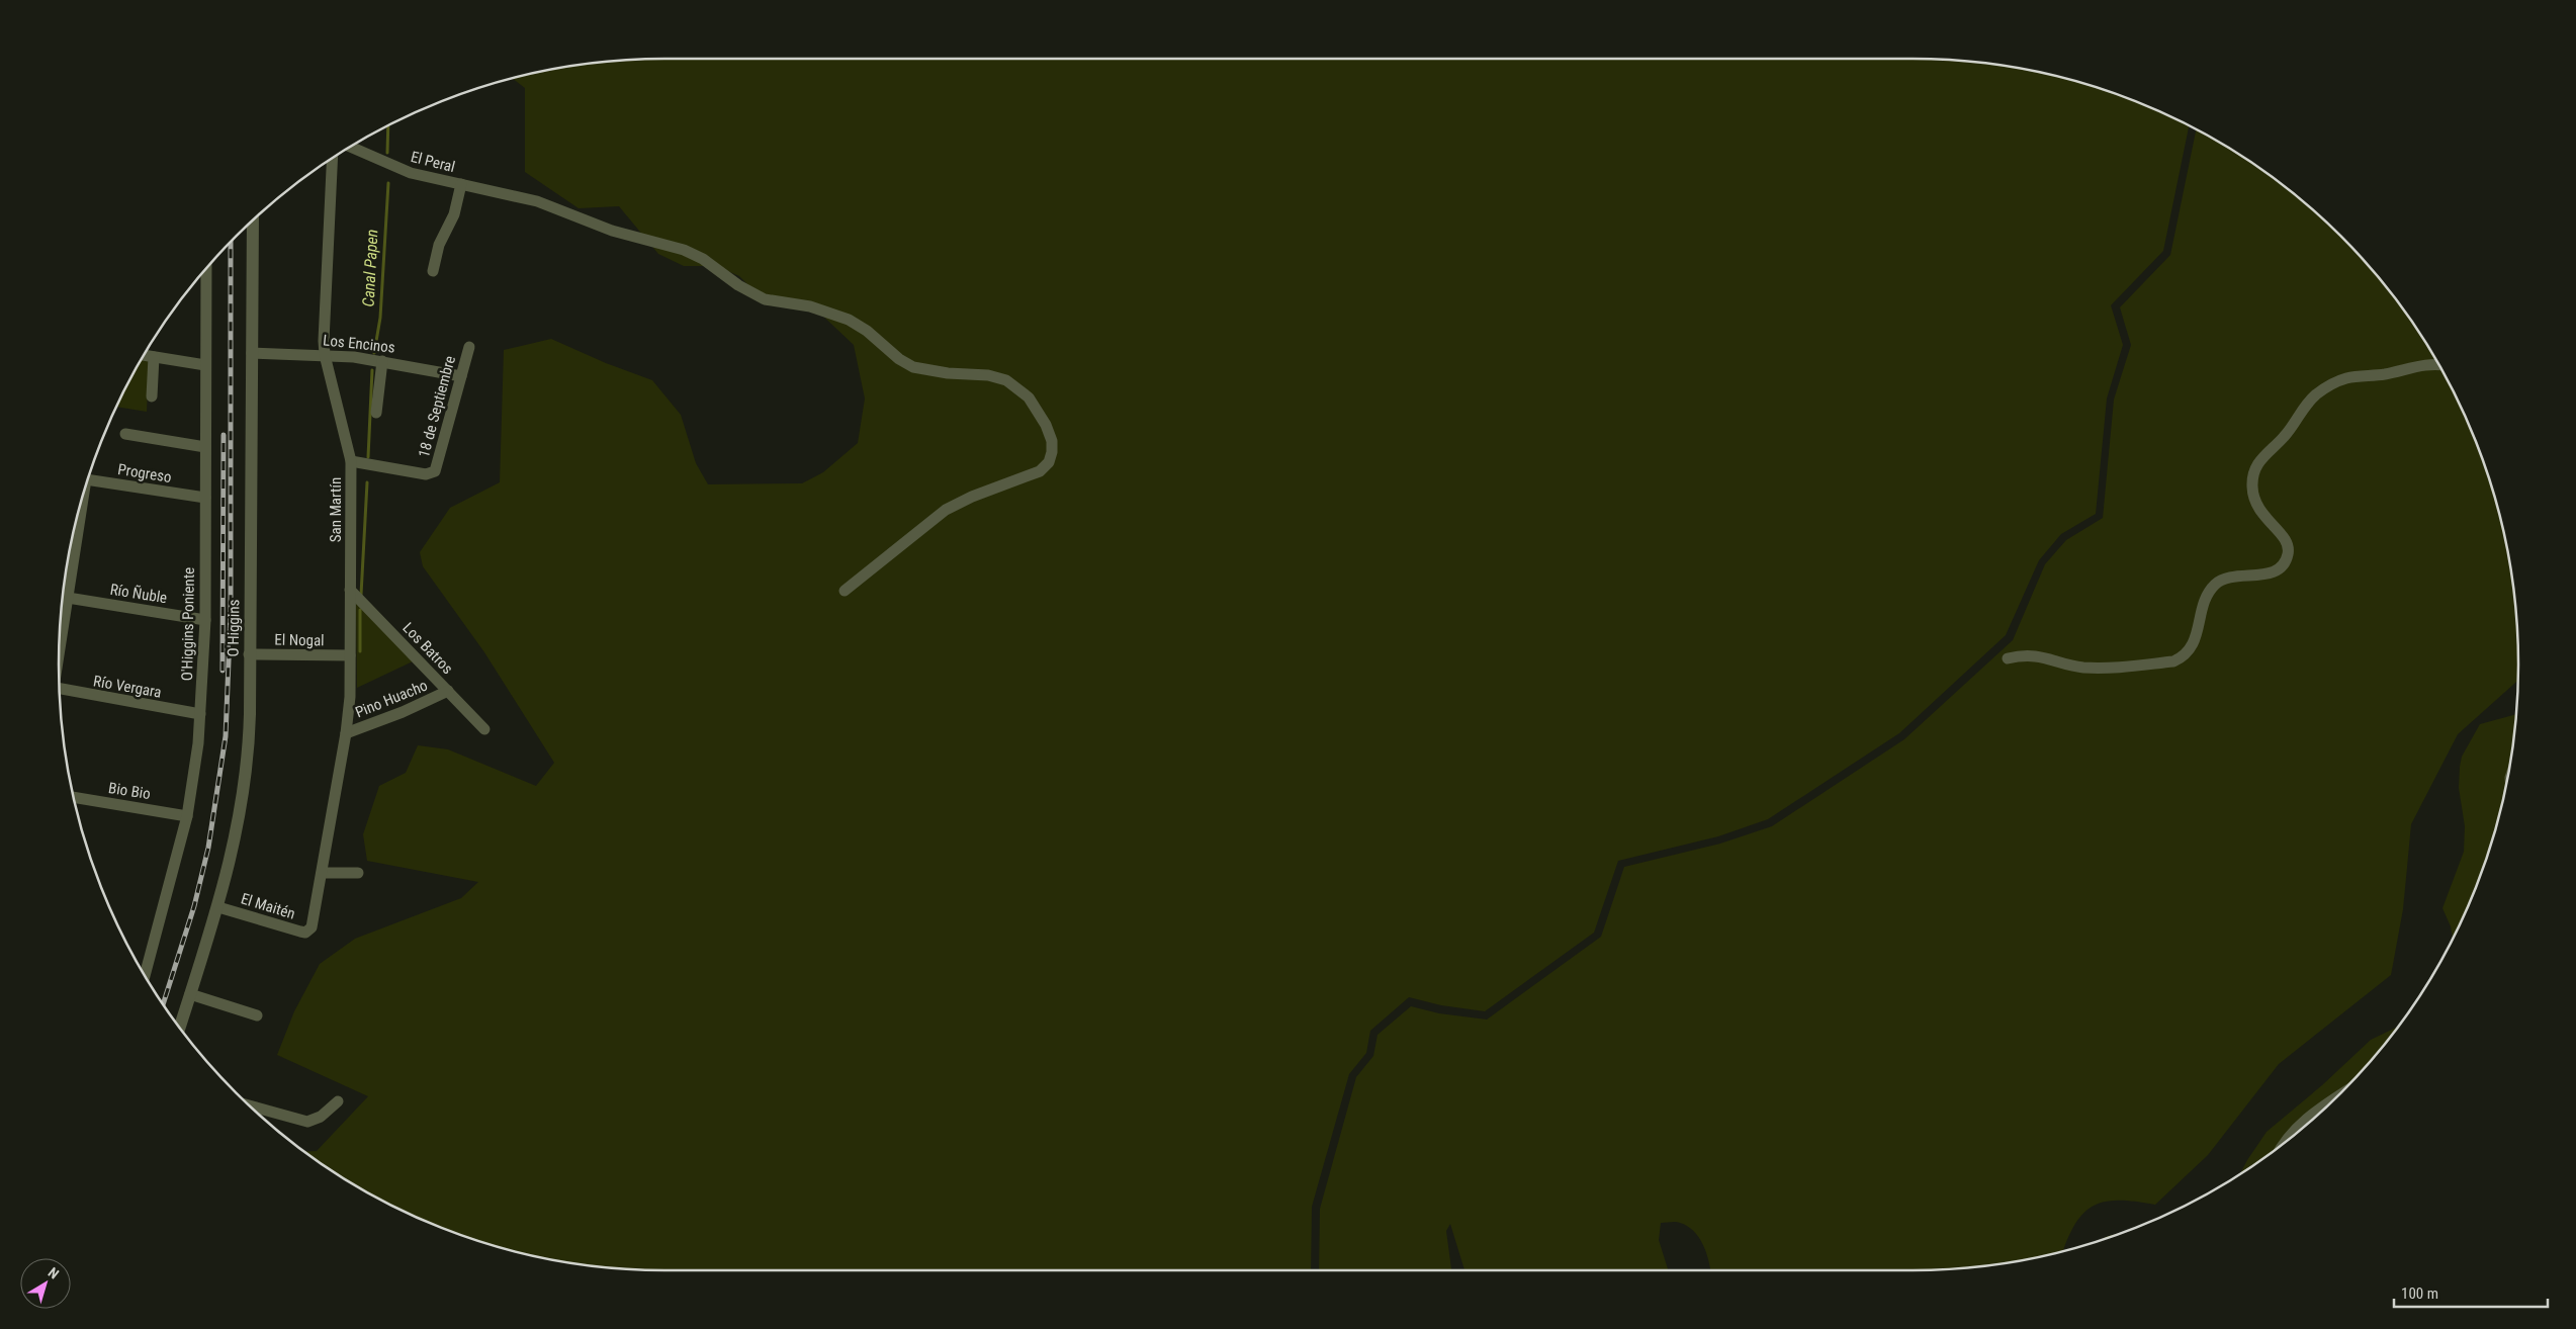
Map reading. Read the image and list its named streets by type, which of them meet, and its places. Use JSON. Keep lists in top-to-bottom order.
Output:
{
  "streets": {
    "street": [
      "El Peral",
      "Los Encinos",
      "18 de Septiembre",
      "Progreso",
      "San Martín",
      "Río Ñuble",
      "O'Higgins Poniente",
      "O'Higgins",
      "El Nogal",
      "Los Batros",
      "Río Vergara",
      "Pino Huacho",
      "Bio Bio",
      "El Maitén"
    ]
  },
  "crossings": [
    ["Los Encinos", "18 de Septiembre"],
    ["Los Encinos", "San Martín"],
    ["Los Encinos", "O'Higgins"],
    ["18 de Septiembre", "San Martín"],
    ["Progreso", "O'Higgins Poniente"],
    ["San Martín", "El Nogal"],
    ["San Martín", "Los Batros"],
    ["San Martín", "Pino Huacho"],
    ["San Martín", "El Maitén"],
    ["Río Ñuble", "O'Higgins Poniente"],
    ["O'Higgins Poniente", "Río Vergara"],
    ["O'Higgins Poniente", "Bio Bio"],
    ["O'Higgins", "El Nogal"],
    ["O'Higgins", "El Maitén"],
    ["Los Batros", "Pino Huacho"]
  ],
  "water": ["Canal Papen"],
  "scale_bar": "100 m",
  "north": "top right"
}
